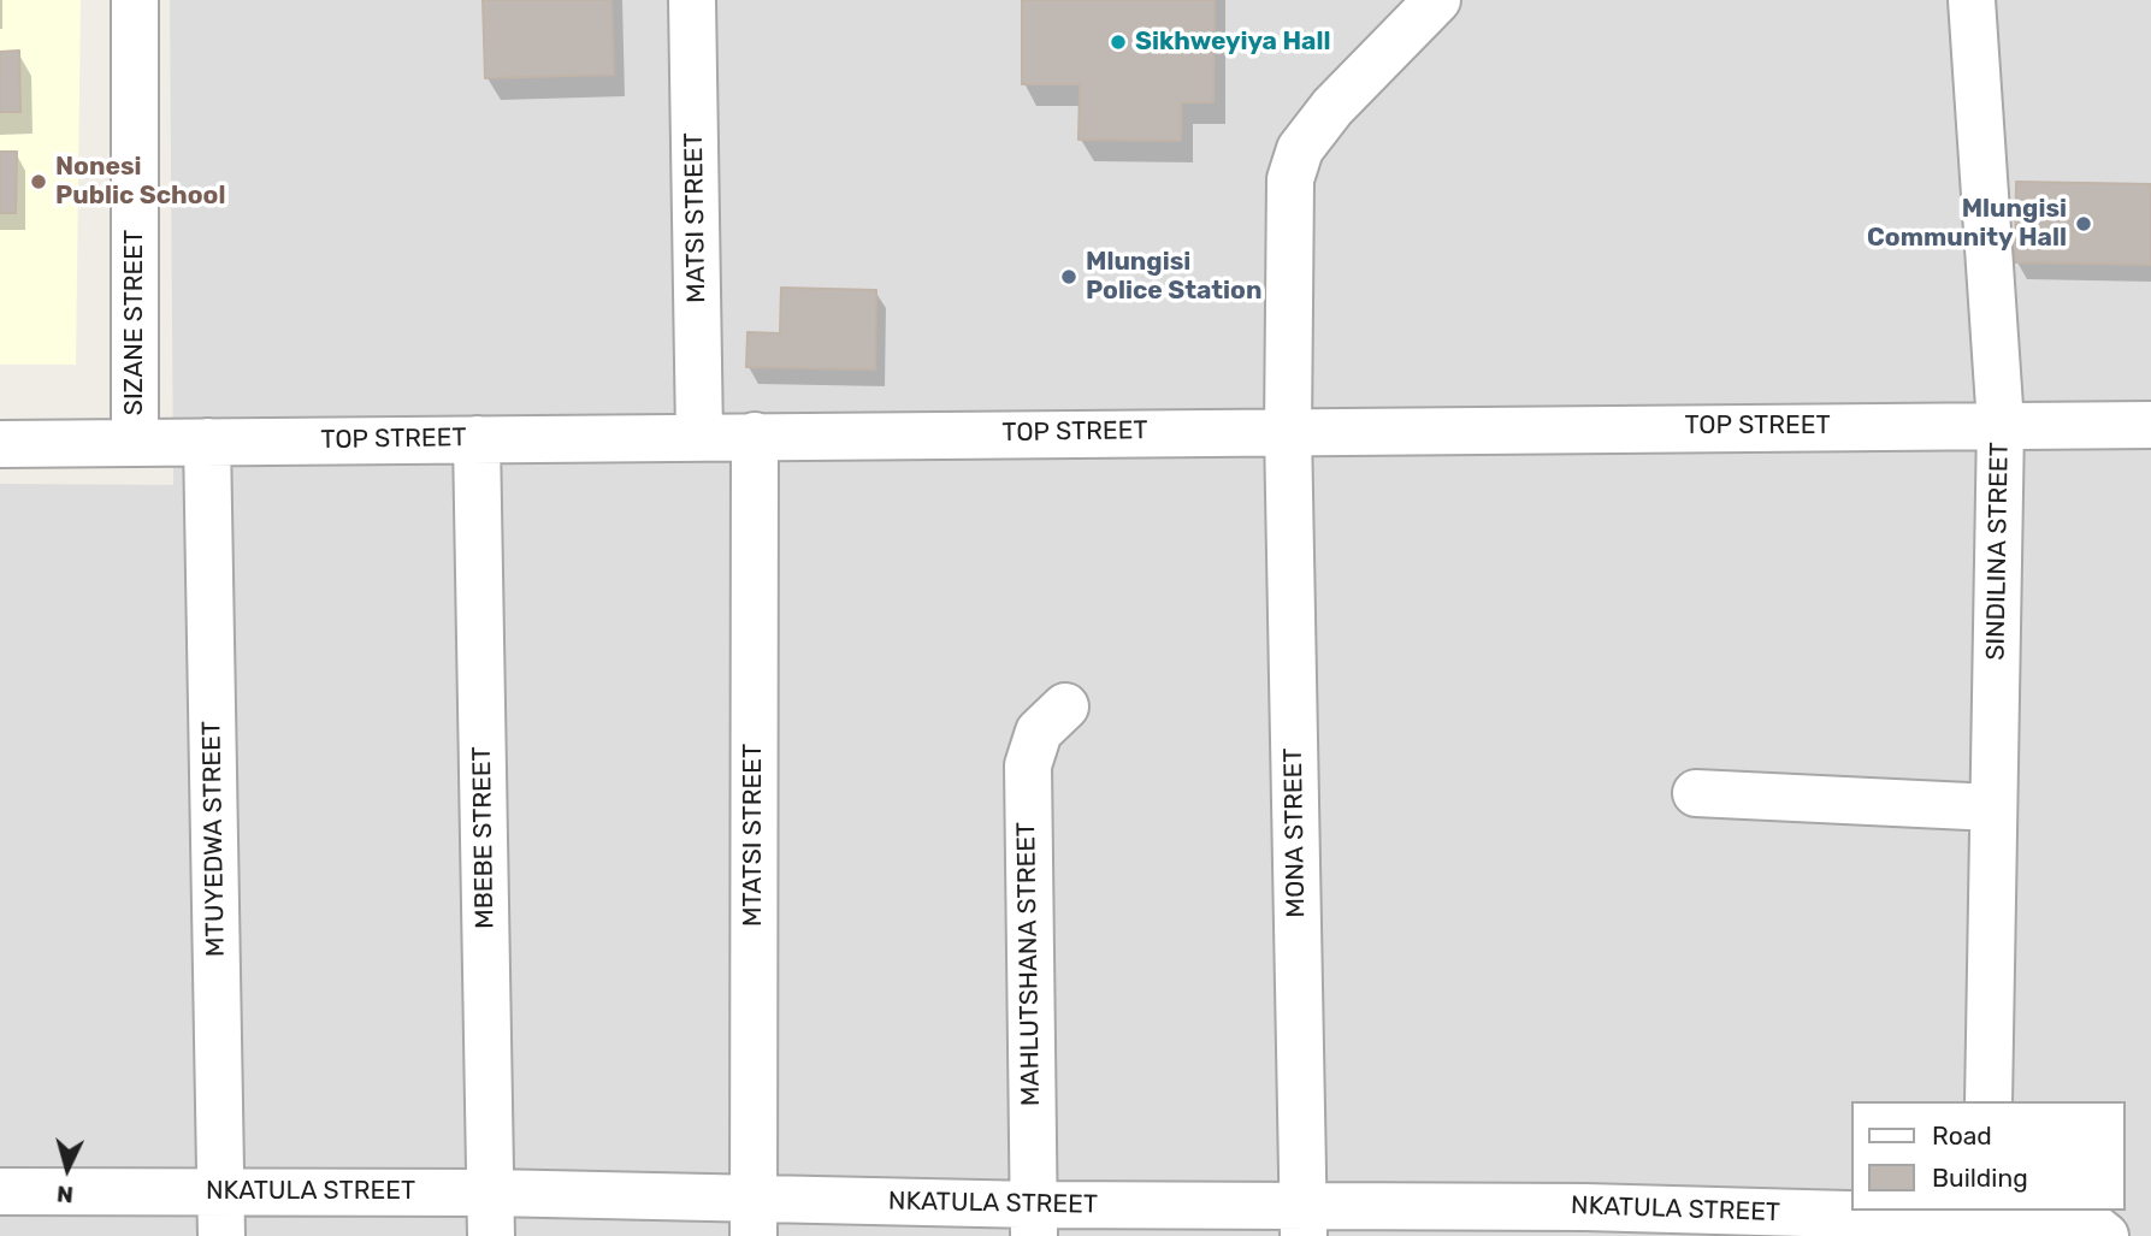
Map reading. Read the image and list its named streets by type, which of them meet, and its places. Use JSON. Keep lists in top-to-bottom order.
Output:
{
  "streets": {
    "street": [
      "MATSI STREET",
      "SIZANE STREET",
      "TOP STREET",
      "SINDILINA STREET",
      "MONA STREET",
      "MTATSI STREET",
      "MBEBE STREET",
      "MTUYEDWA STREET",
      "MAHLUTSHANA STREET",
      "NKATULA STREET"
    ]
  },
  "crossings": [
    ["MATSI STREET", "TOP STREET"],
    ["SIZANE STREET", "TOP STREET"],
    ["TOP STREET", "SINDILINA STREET"],
    ["TOP STREET", "MONA STREET"],
    ["TOP STREET", "MTATSI STREET"],
    ["TOP STREET", "MBEBE STREET"],
    ["TOP STREET", "MTUYEDWA STREET"],
    ["MONA STREET", "NKATULA STREET"],
    ["MTATSI STREET", "NKATULA STREET"],
    ["MBEBE STREET", "NKATULA STREET"],
    ["MTUYEDWA STREET", "NKATULA STREET"],
    ["MAHLUTSHANA STREET", "NKATULA STREET"]
  ],
  "places": [
    "Sikhweyiya Hall",
    "Nonesi Public School",
    "Mlungisi Community Hall",
    "Mlungisi Police Station"
  ],
  "legend": ["Road", "Building"],
  "north": "bottom"
}
